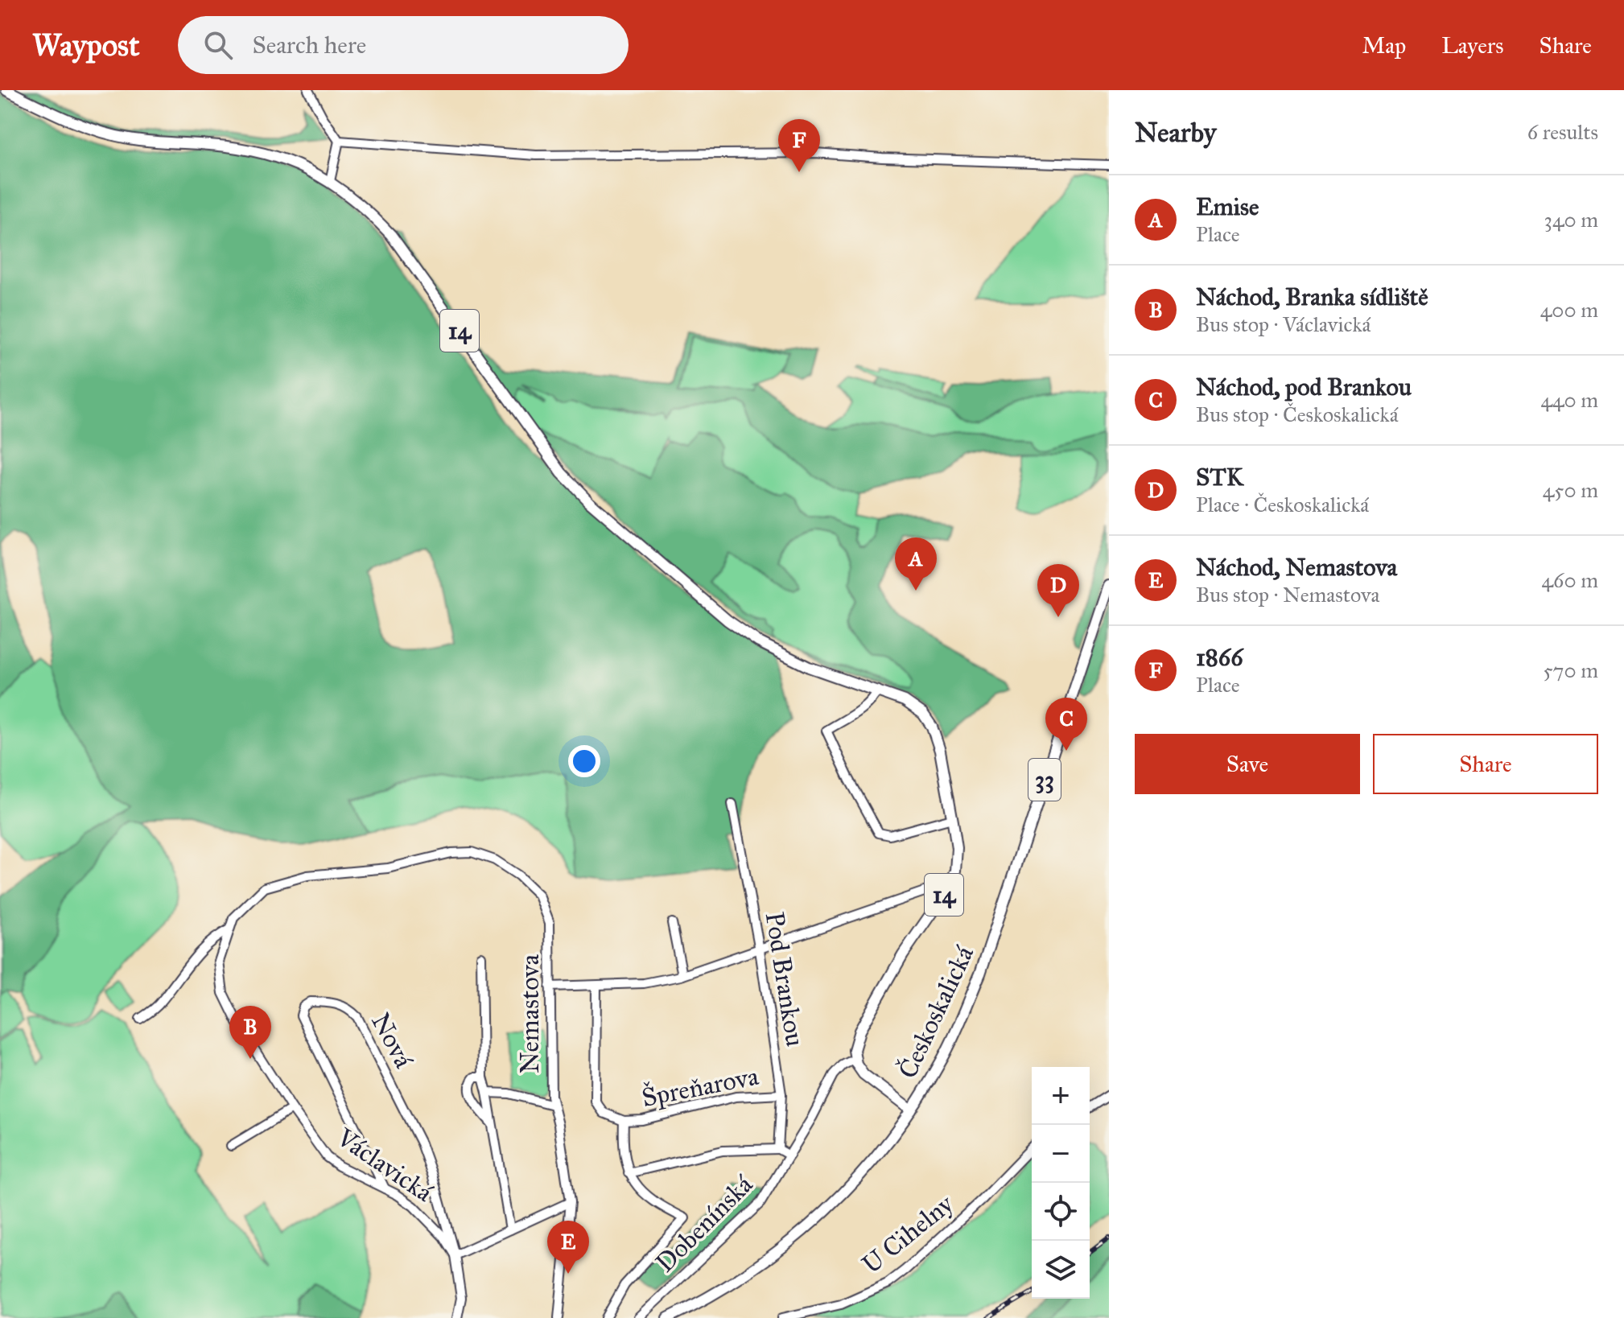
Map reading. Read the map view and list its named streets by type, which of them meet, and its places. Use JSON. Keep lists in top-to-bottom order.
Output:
{
  "streets": {
    "main road": ["14", "33", "Českoskalická"],
    "street": [
      "Pod Brankou",
      "Nemastova",
      "Nová",
      "Špreňarova",
      "Václavická",
      "Dobenínská",
      "U Cihelny"
    ]
  },
  "crossings": [
    ["14", "Dobenínská"],
    ["Pod Brankou", "Špreňarova"],
    ["Nemastova", "Václavická"],
    ["Nová", "Václavická"]
  ],
  "page": {
    "header": "Waypost",
    "search": "Search here",
    "nav": ["Map", "Layers", "Share"],
    "heading": ["Nearby", "6 results"],
    "pins": [
      "F",
      "A",
      "D",
      "C",
      "B",
      "E"
    ],
    "list": [
      {
        "mark": "A",
        "name": "Emise",
        "note": "Place",
        "value": "340 m"
      },
      {
        "mark": "B",
        "name": "Náchod, Branka sídliště",
        "note": "Bus stop · Václavická",
        "value": "400 m"
      },
      {
        "mark": "C",
        "name": "Náchod, pod Brankou",
        "note": "Bus stop · Českoskalická",
        "value": "440 m"
      },
      {
        "mark": "D",
        "name": "STK",
        "note": "Place · Českoskalická",
        "value": "450 m"
      },
      {
        "mark": "E",
        "name": "Náchod, Nemastova",
        "note": "Bus stop · Nemastova",
        "value": "460 m"
      },
      {
        "mark": "F",
        "name": "1866",
        "note": "Place",
        "value": "570 m"
      }
    ],
    "buttons": ["Save", "Share"],
    "map_buttons": ["+", "−"]
  }
}
